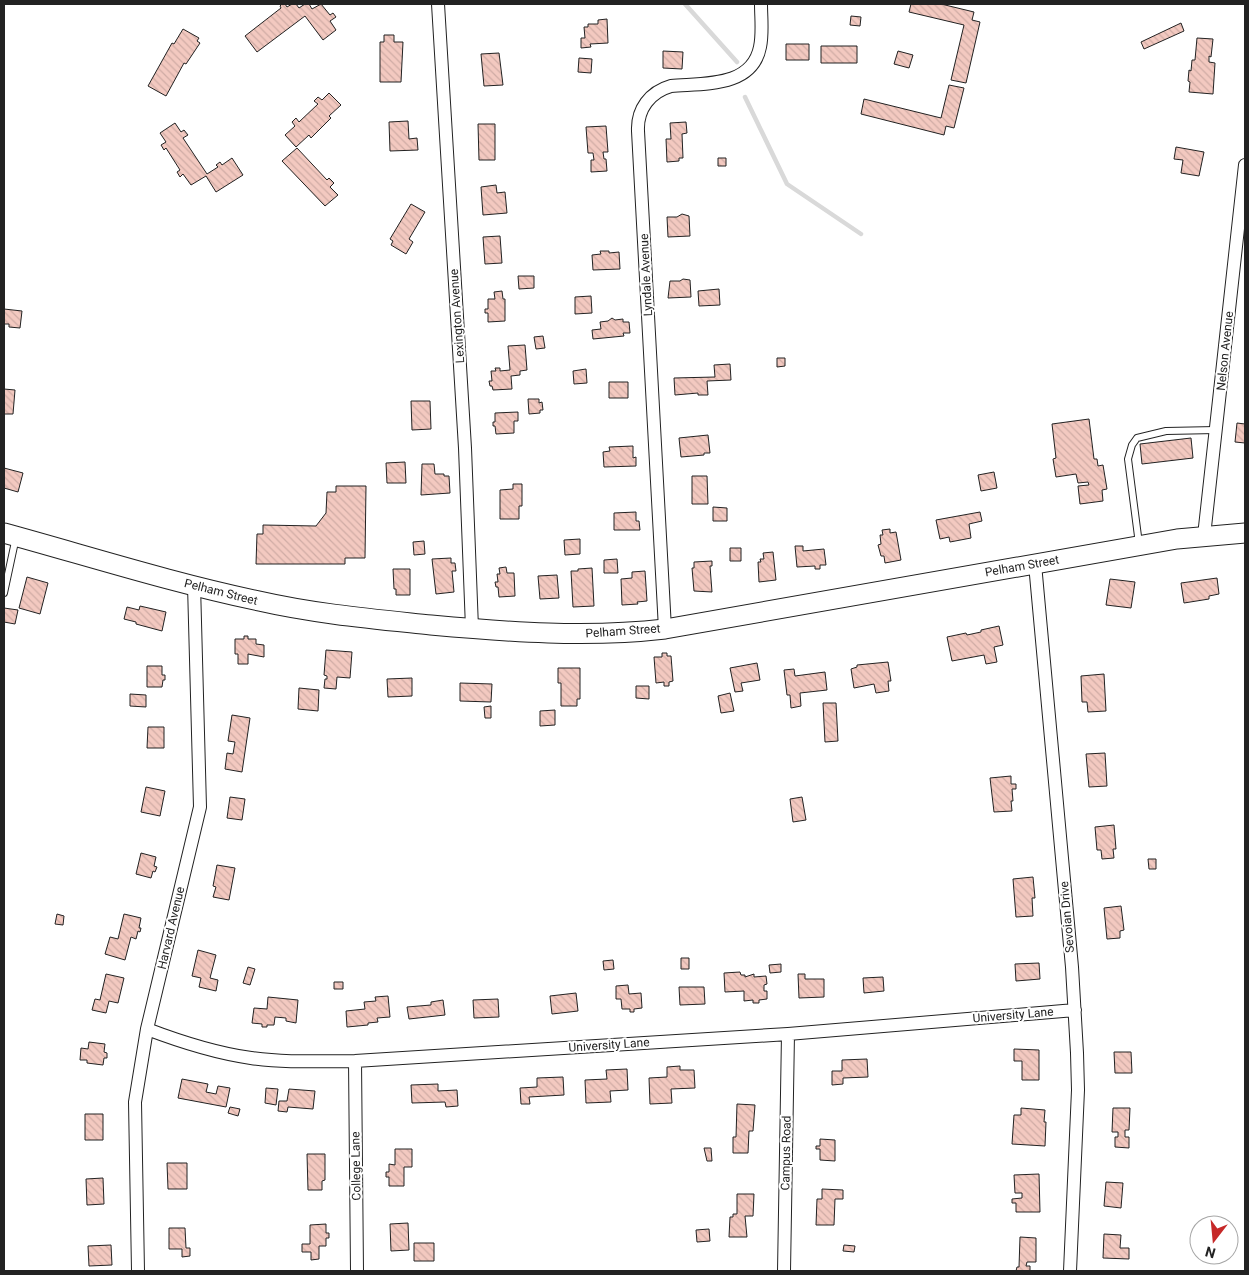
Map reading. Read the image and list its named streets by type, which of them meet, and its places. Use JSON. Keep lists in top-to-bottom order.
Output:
{
  "streets": {
    "street": [
      "Lyndale Avenue",
      "Lexington Avenue",
      "Nelson Avenue",
      "Pelham Street",
      "Sevoian Drive",
      "Harvard Avenue",
      "University Lane",
      "Campus Road",
      "College Lane"
    ]
  },
  "crossings": [
    ["Lyndale Avenue", "Pelham Street"],
    ["Lexington Avenue", "Pelham Street"],
    ["Nelson Avenue", "Pelham Street"],
    ["Pelham Street", "Sevoian Drive"],
    ["Pelham Street", "Harvard Avenue"],
    ["Sevoian Drive", "University Lane"],
    ["Harvard Avenue", "University Lane"],
    ["University Lane", "Campus Road"],
    ["University Lane", "College Lane"]
  ],
  "north": "bottom"
}
